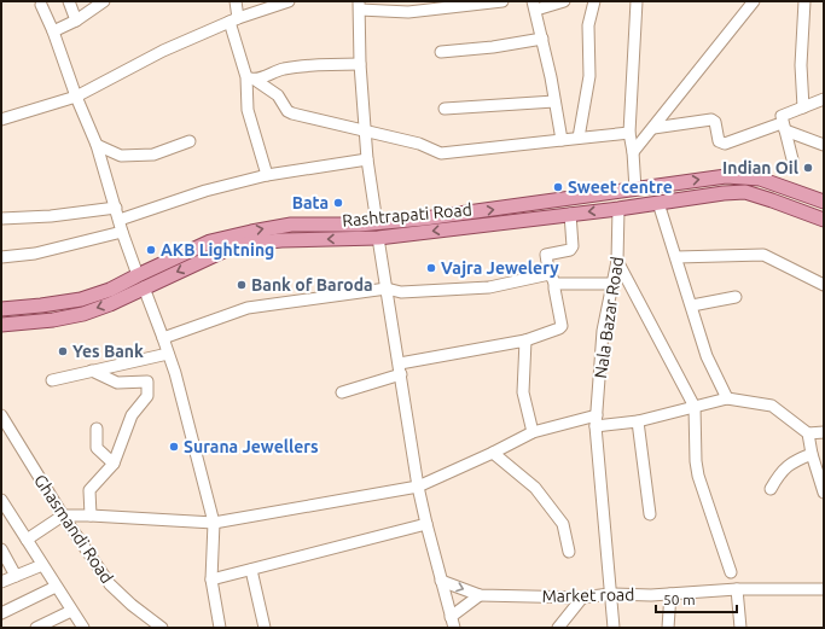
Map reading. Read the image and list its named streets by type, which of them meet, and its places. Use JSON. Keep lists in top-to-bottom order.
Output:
{
  "streets": {
    "main road": ["Rashtrapati Road"],
    "street": ["Nala Bazar Road", "Ghasmandi Road", "Market road"]
  },
  "crossings": [
    ["Rashtrapati Road", "Nala Bazar Road"],
    ["Nala Bazar Road", "Market road"]
  ],
  "places": [
    "Indian Oil",
    "Sweet centre",
    "Bata",
    "AKB Lightning",
    "Vajra Jewelery",
    "Bank of Baroda",
    "Yes Bank",
    "Surana Jewellers"
  ],
  "scale_bar": "50 m"
}
